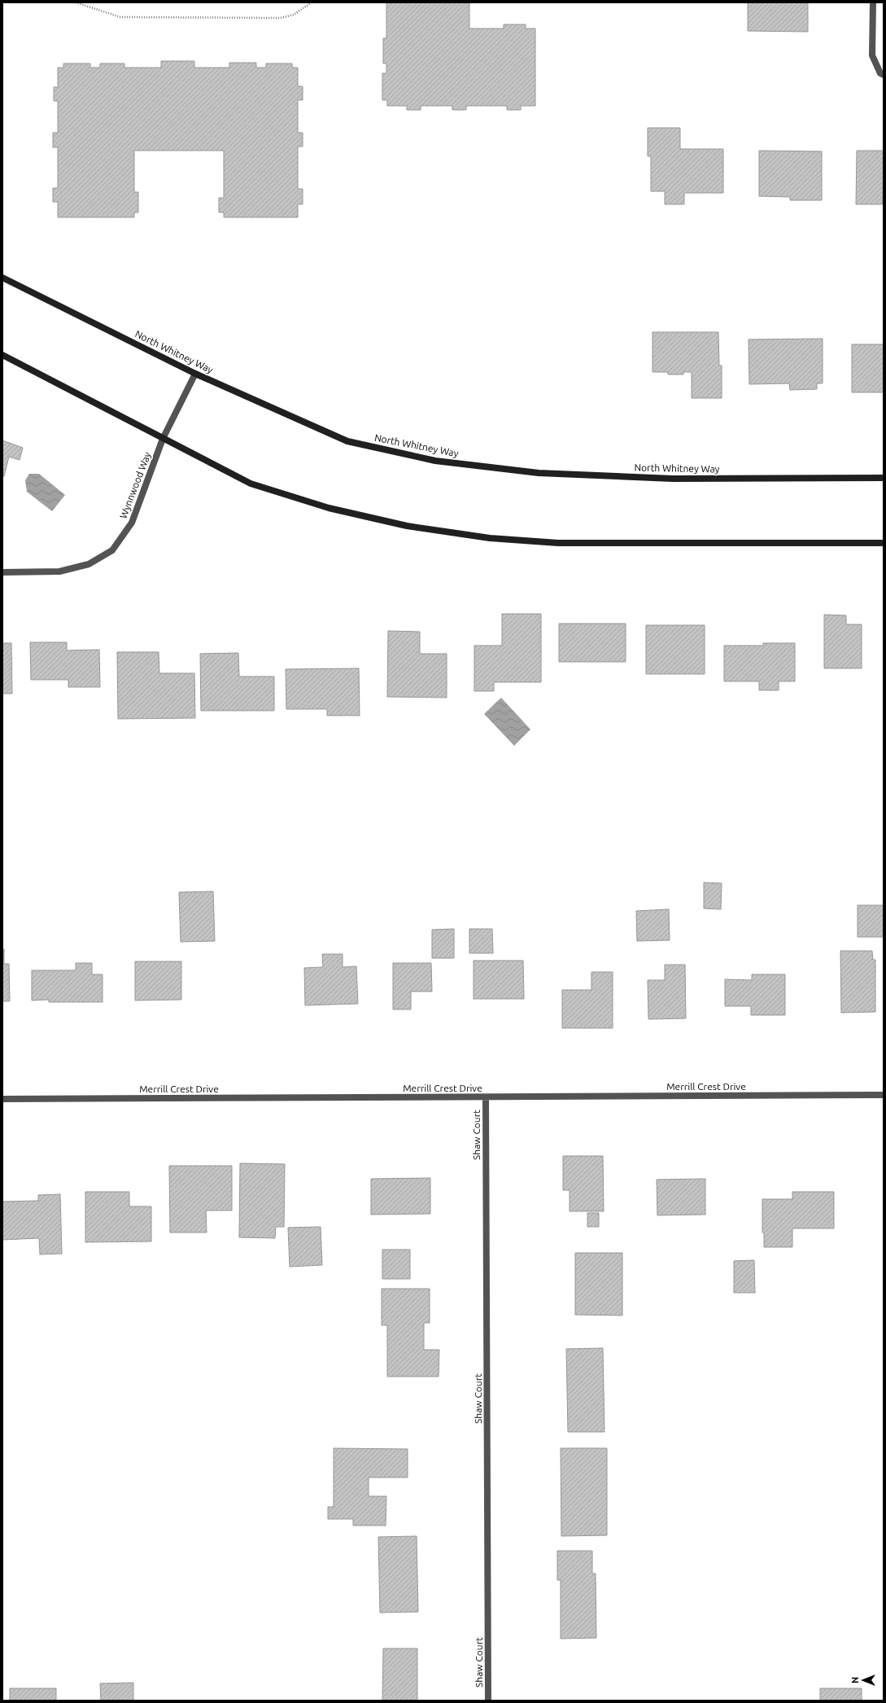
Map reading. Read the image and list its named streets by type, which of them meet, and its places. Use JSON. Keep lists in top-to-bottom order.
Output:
{
  "streets": {
    "main road": ["North Whitney Way"],
    "street": ["Wynnwood Way", "Merrill Crest Drive", "Shaw Court"]
  },
  "crossings": [
    ["North Whitney Way", "Wynnwood Way"],
    ["Merrill Crest Drive", "Shaw Court"]
  ],
  "north": "left"
}
